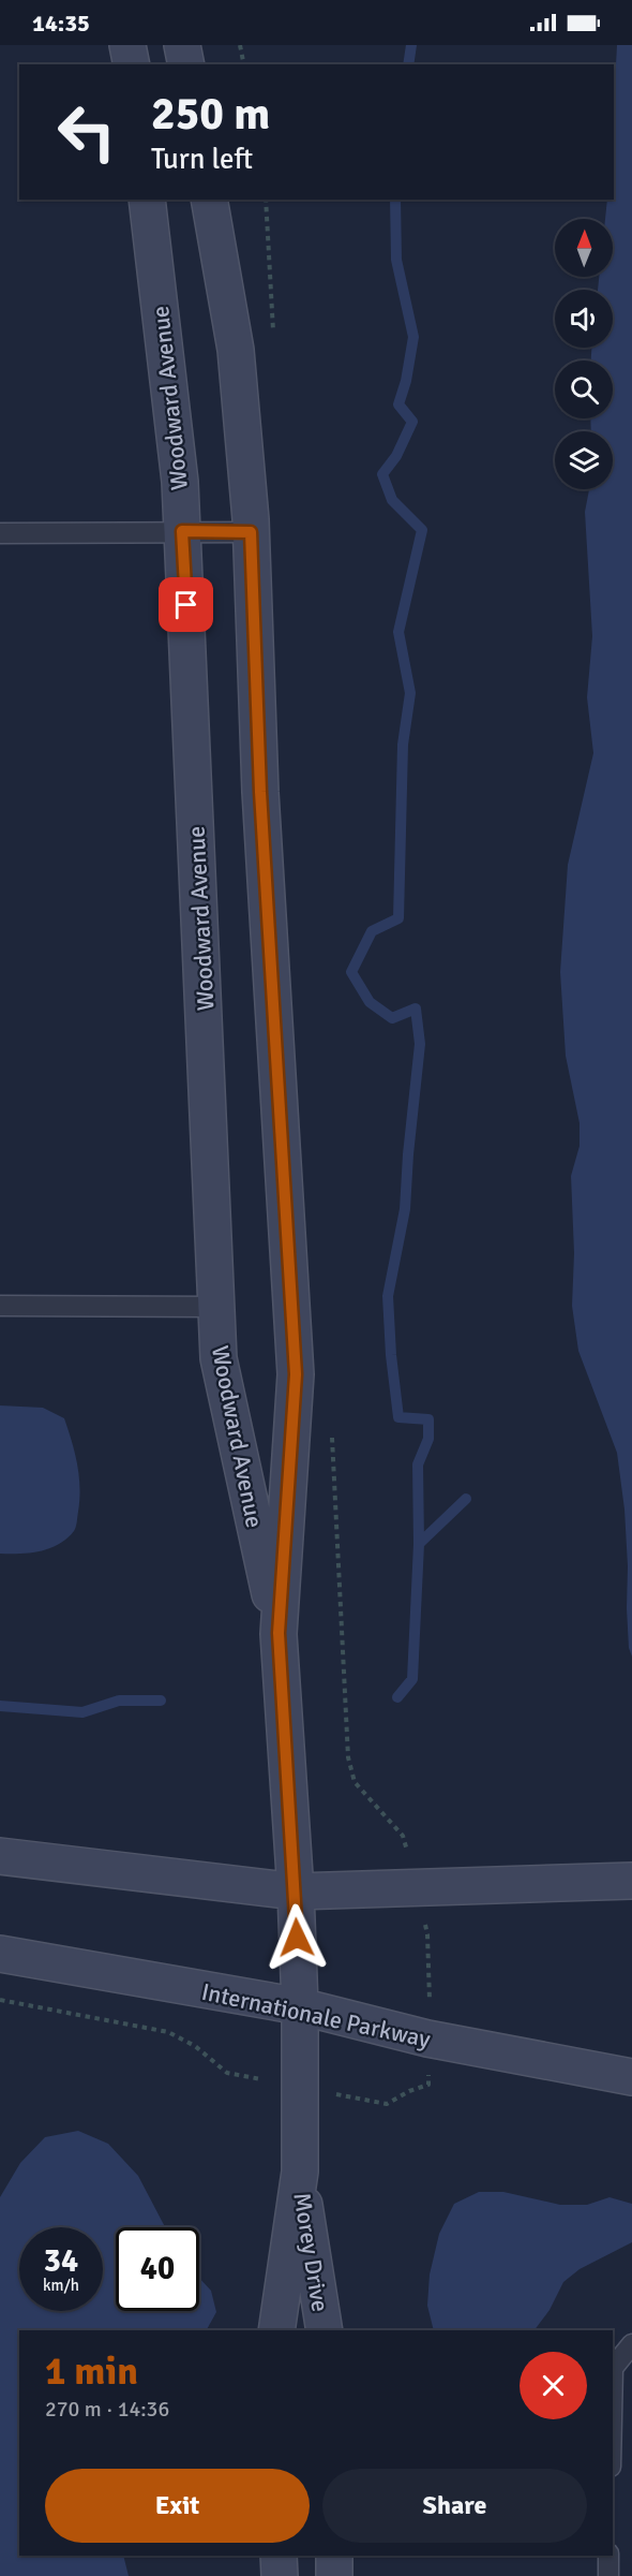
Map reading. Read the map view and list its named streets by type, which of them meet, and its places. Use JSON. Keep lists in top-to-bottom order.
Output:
{
  "streets": {
    "street": ["Woodward Avenue", "Internationale Parkway", "Morey Drive"]
  },
  "crossings": [
    ["Woodward Avenue", "Internationale Parkway"],
    ["Woodward Avenue", "Morey Drive"],
    ["Internationale Parkway", "Morey Drive"]
  ],
  "north": "top",
  "page": {
    "status": "14:35",
    "turn": ["250 m", "Turn left"],
    "speed": "34 km/h",
    "limit": "40",
    "heading": ["1 min", "270 m · 14:36"],
    "buttons": ["Exit", "Share"]
  }
}
